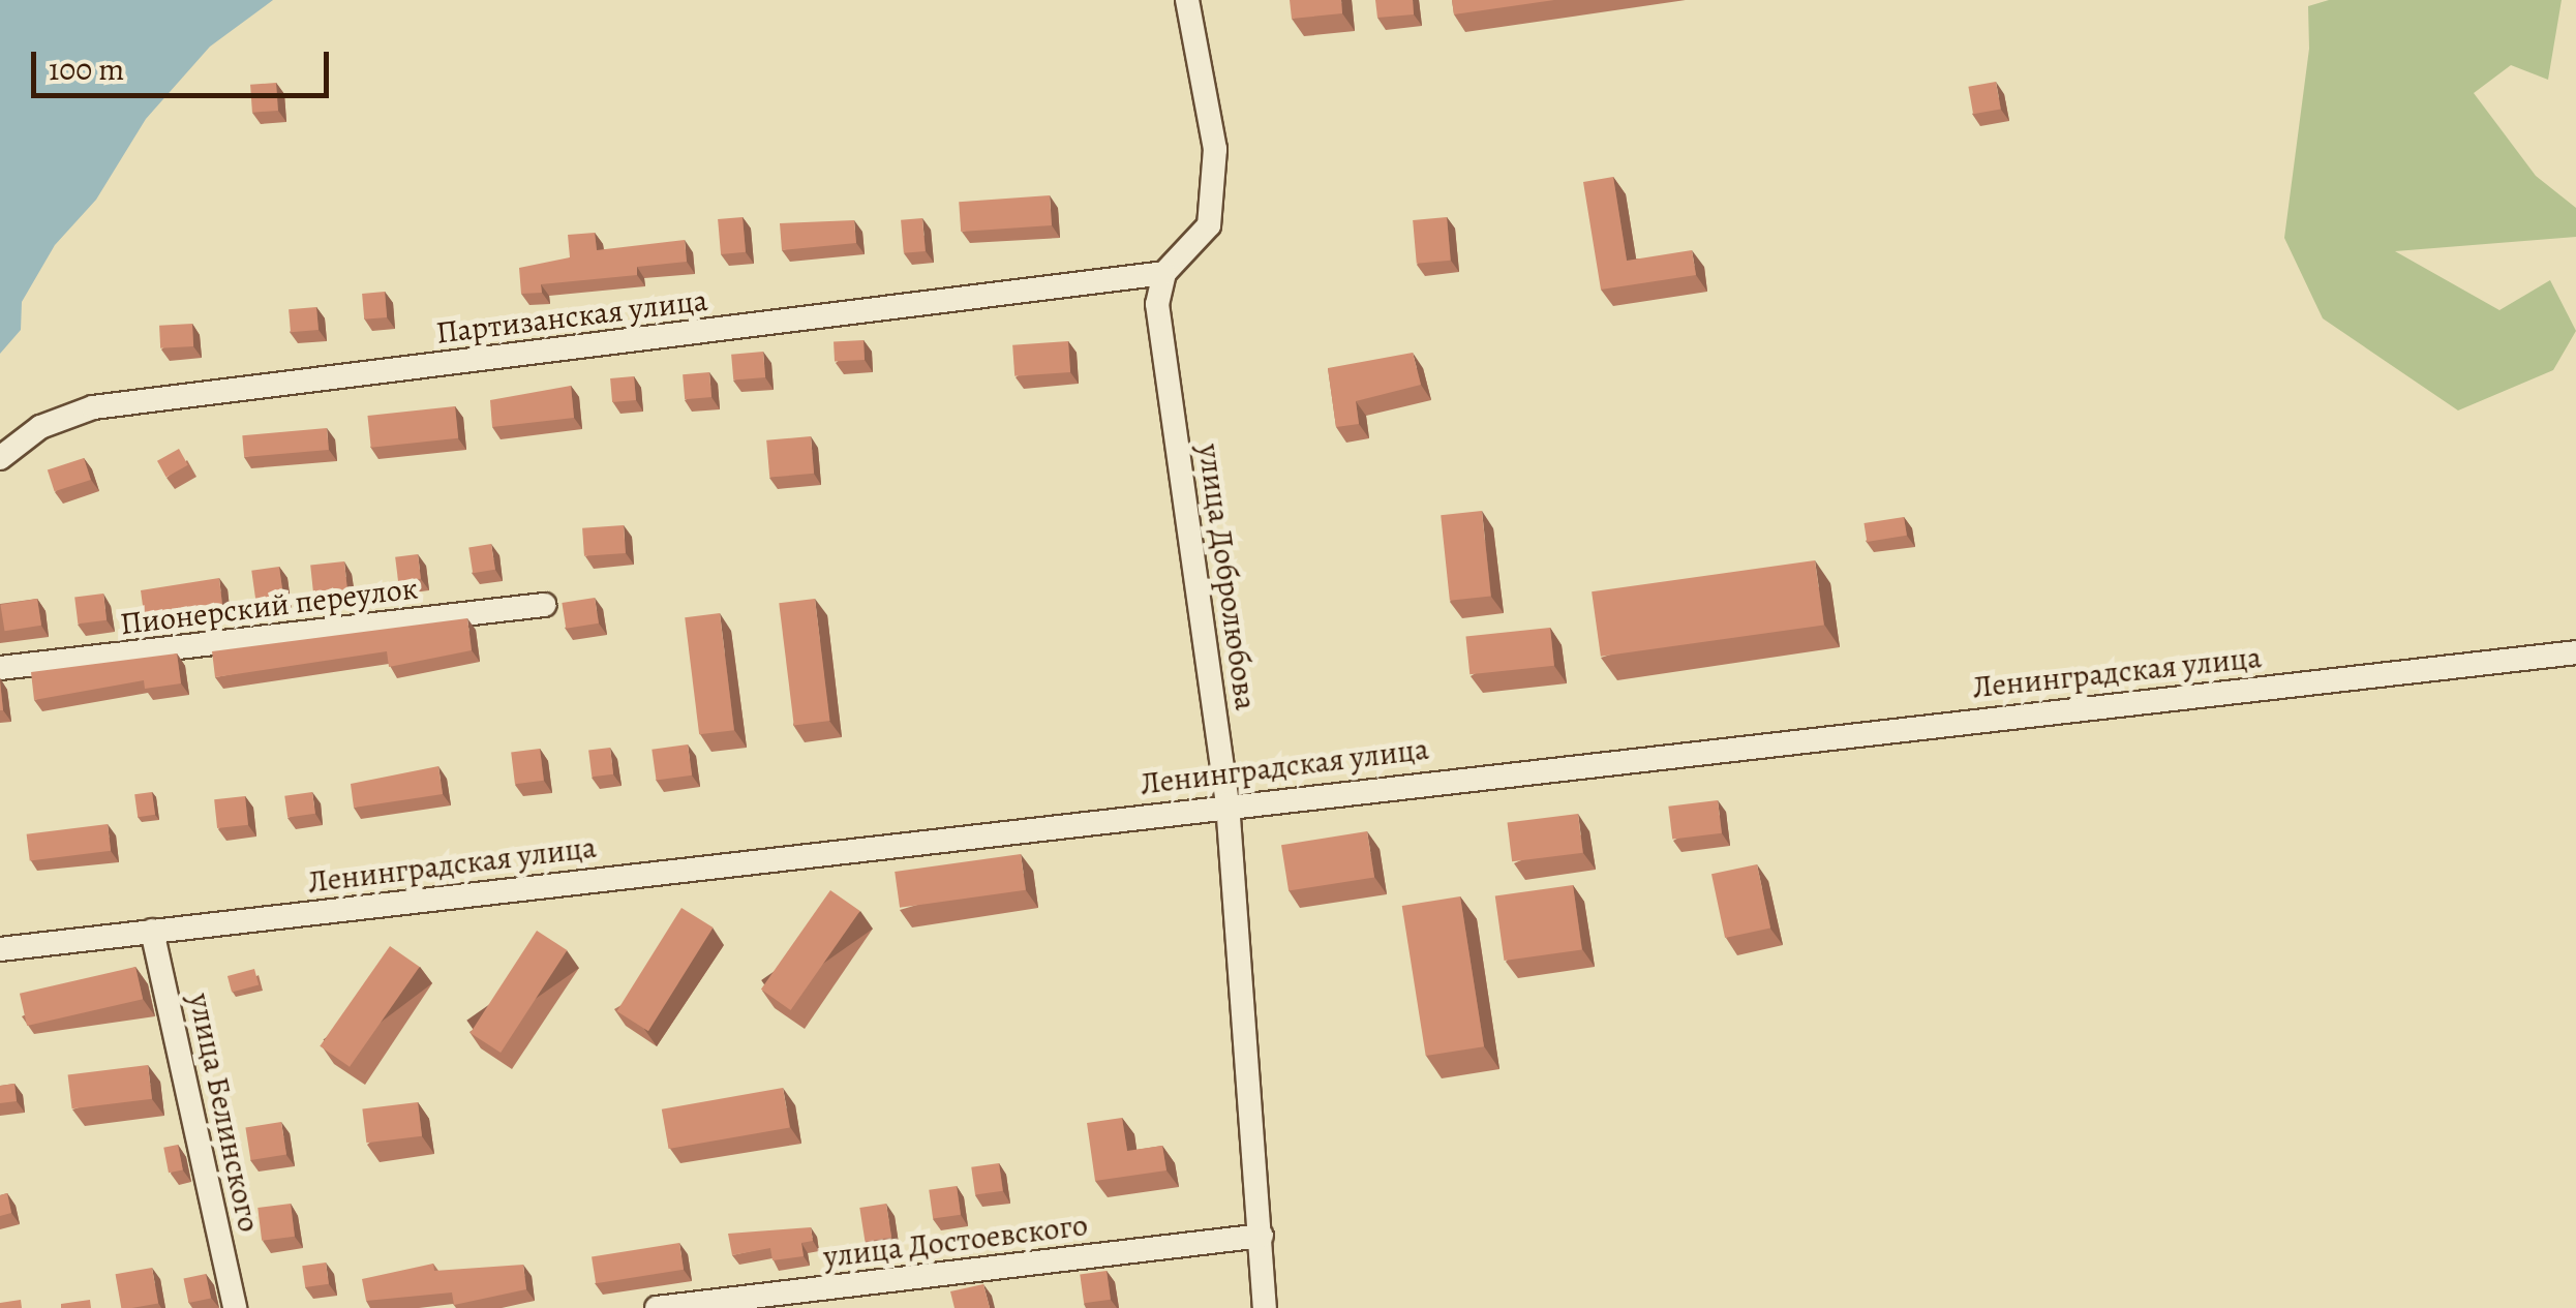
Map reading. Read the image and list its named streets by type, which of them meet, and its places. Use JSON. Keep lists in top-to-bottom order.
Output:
{
  "streets": {
    "street": [
      "Партизанская улица",
      "улица Добролюбова",
      "Пионерский переулок",
      "Ленинградская улица",
      "улица Белинского",
      "улица Достоевского"
    ]
  },
  "crossings": [
    ["Партизанская улица", "улица Добролюбова"],
    ["улица Добролюбова", "Ленинградская улица"],
    ["улица Добролюбова", "улица Достоевского"],
    ["Ленинградская улица", "улица Белинского"]
  ],
  "scale_bar": "100 m"
}
